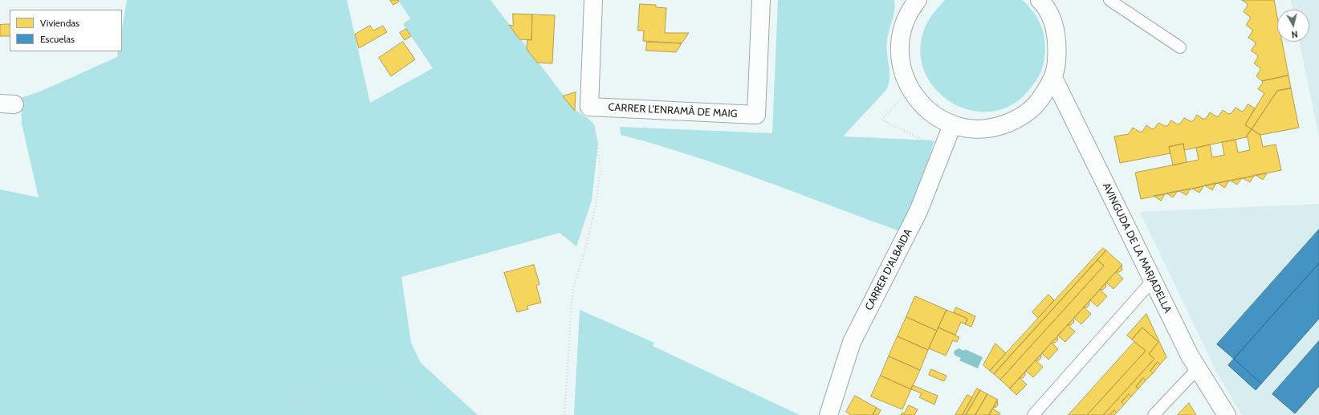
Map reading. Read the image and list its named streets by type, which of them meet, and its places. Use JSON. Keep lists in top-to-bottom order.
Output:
{
  "streets": {
    "street": ["CARRER L'ENRAMÀ DE MAIG", "AVINGUDA DE LA MARJADELLA", "CARRER D'ALBAIDA"]
  },
  "legend": ["Viviendas", "Escuelas"],
  "north": "bottom"
}
